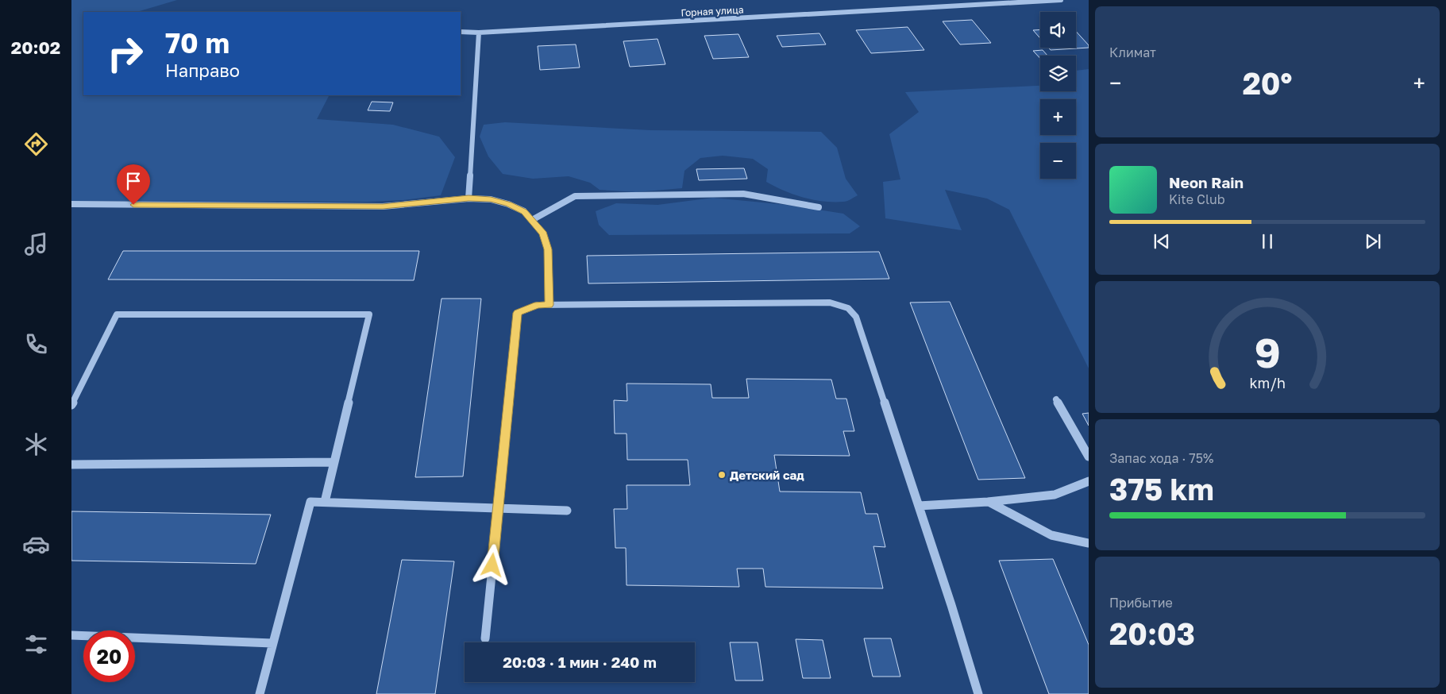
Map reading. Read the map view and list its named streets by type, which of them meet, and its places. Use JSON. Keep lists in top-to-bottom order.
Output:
{
  "streets": {
    "street": ["Горная улица"]
  },
  "places": ["Детский сад"],
  "page": {
    "tabs": "20:02",
    "tile": [
      "Климат",
      ["Запас хода · 75%", "375 km"],
      ["Прибытие", "20:03"]
    ],
    "map_buttons": ["+", "−"],
    "turn": ["70 m", "Направо"],
    "heat": ["−", "20°", "+"],
    "song": ["Neon Rain", "Kite Club"],
    "limit": "20",
    "trip": "20:03 · 1 мин · 240 m",
    "gauge": ["9", "km/h"]
  }
}
